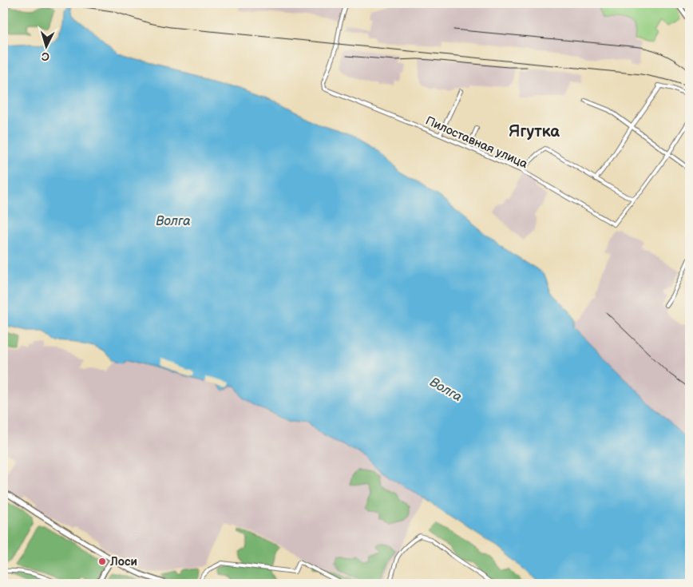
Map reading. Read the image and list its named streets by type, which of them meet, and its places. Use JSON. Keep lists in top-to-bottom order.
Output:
{
  "streets": {
    "street": ["Пилоставная улица"]
  },
  "districts": ["Ягутка"],
  "water": ["Волга"],
  "places": ["Лоси"],
  "north": "bottom"
}
